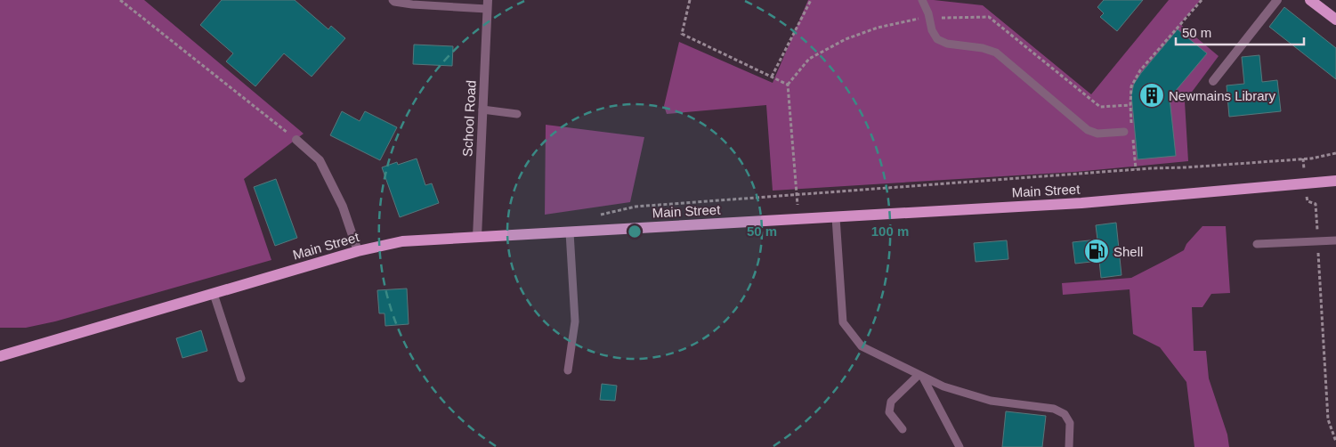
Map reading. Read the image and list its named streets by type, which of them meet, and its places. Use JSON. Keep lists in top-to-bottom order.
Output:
{
  "streets": {
    "main road": ["Main Street"],
    "street": ["School Road"]
  },
  "crossings": [
    ["School Road", "Main Street"]
  ],
  "places": {
    "building": ["Newmains Library"],
    "fuel station": ["Shell"]
  },
  "scale_bar": "50 m",
  "rings": ["50 m", "100 m"]
}
